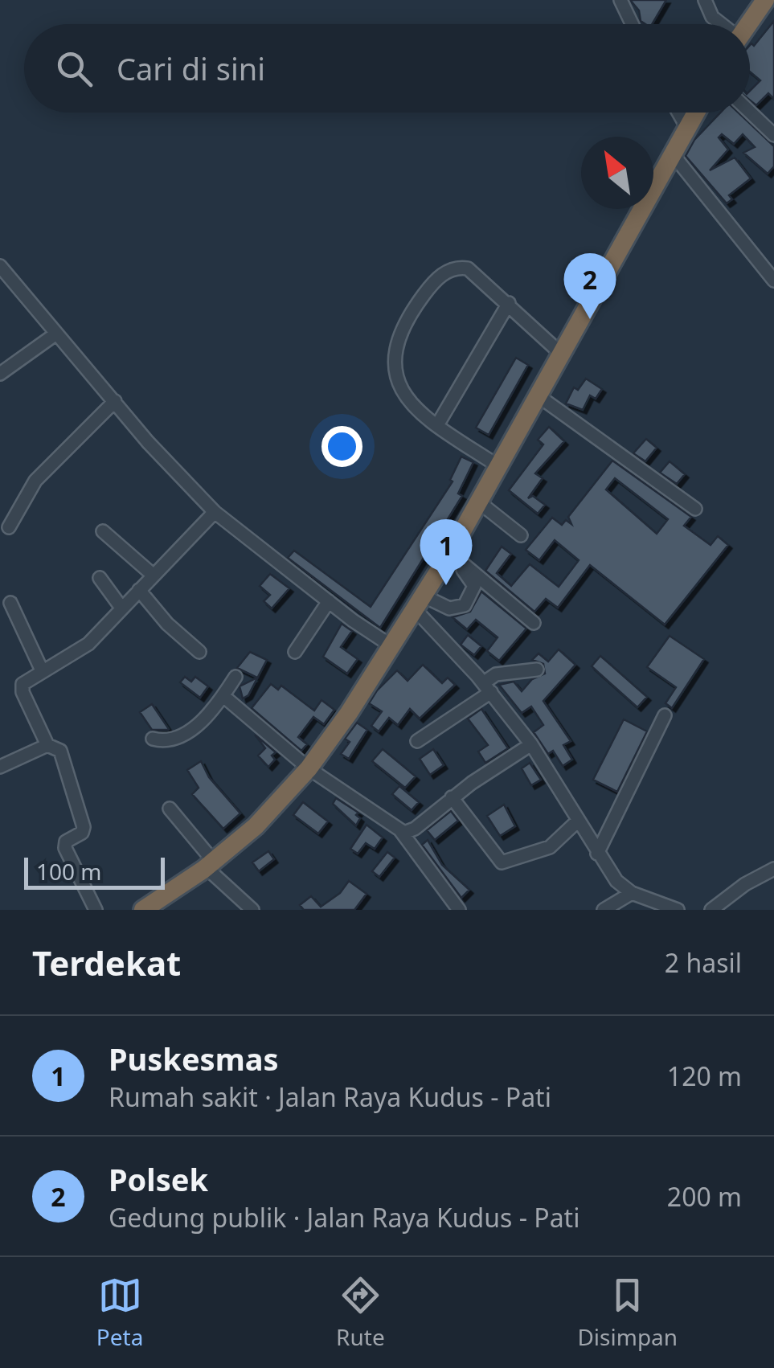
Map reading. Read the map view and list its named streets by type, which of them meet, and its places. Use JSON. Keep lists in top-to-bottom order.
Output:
{
  "scale_bar": "100 m",
  "north": "top left",
  "page": {
    "search": "Cari di sini",
    "pins": ["2", "1"],
    "scale": "100 m",
    "heading": ["Terdekat", "2 hasil"],
    "list": [
      {
        "mark": "1",
        "name": "Puskesmas",
        "note": "Rumah sakit · Jalan Raya Kudus - Pati",
        "value": "120 m"
      },
      {
        "mark": "2",
        "name": "Polsek",
        "note": "Gedung publik · Jalan Raya Kudus - Pati",
        "value": "200 m"
      }
    ],
    "nav": ["Peta", "Rute", "Disimpan"]
  }
}
